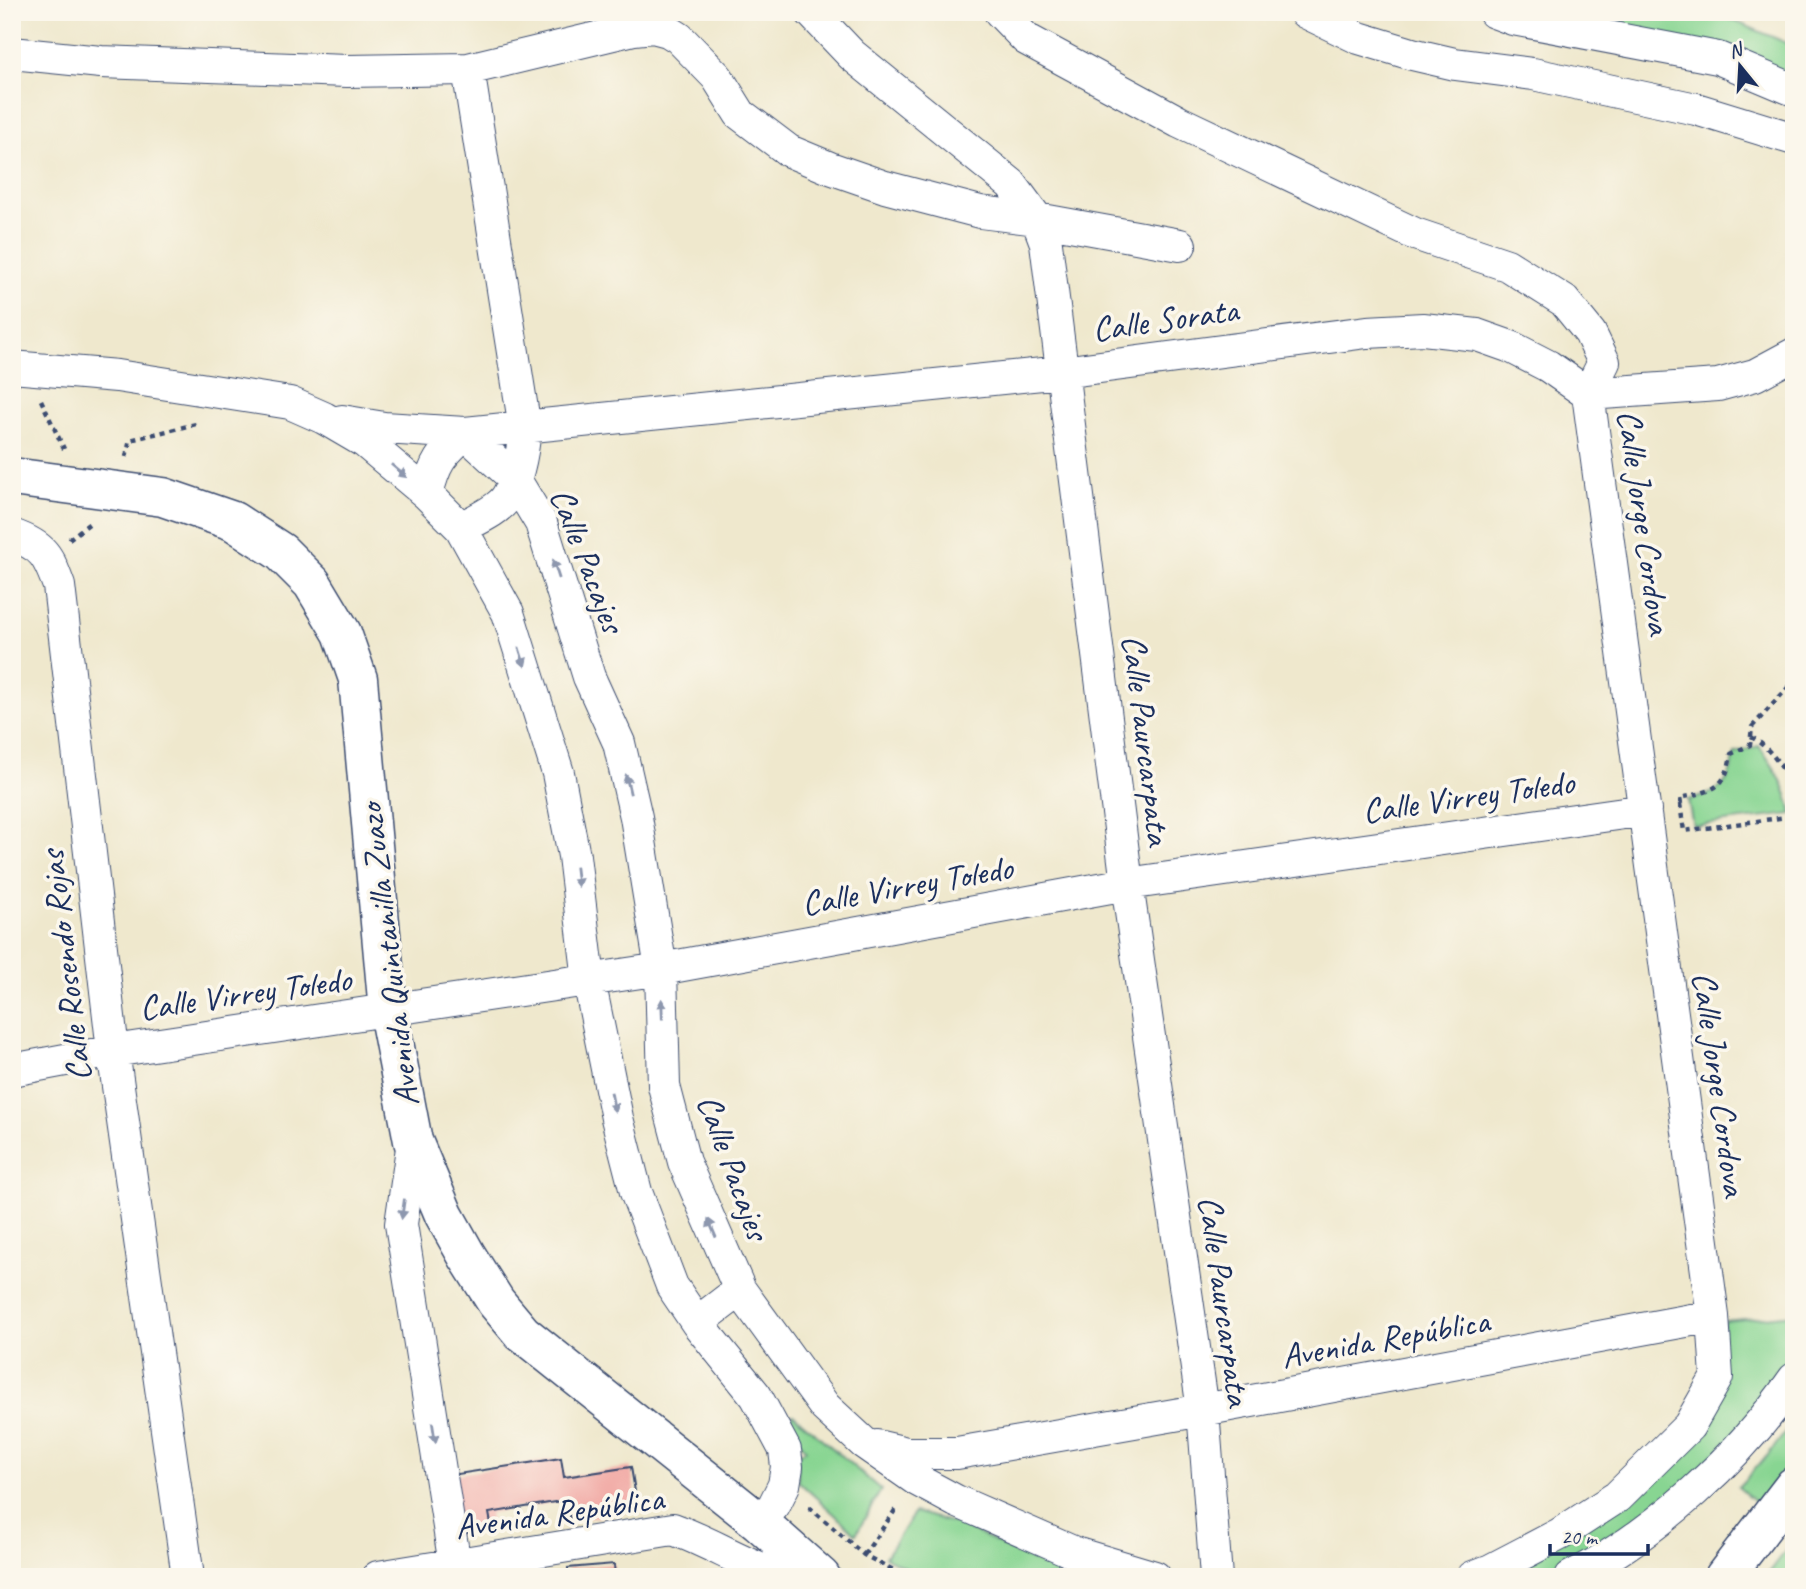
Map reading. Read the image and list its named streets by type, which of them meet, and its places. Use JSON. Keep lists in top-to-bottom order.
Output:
{
  "streets": {
    "street": [
      "Calle Sorata",
      "Calle Jorge Cordova",
      "Calle Pacajes",
      "Calle Paurcarpata",
      "Calle Virrey Toledo",
      "Avenida Quintanilla Zuazo",
      "Calle Rosendo Rojas",
      "Avenida República"
    ]
  },
  "crossings": [
    ["Calle Sorata", "Calle Jorge Cordova"],
    ["Calle Sorata", "Calle Pacajes"],
    ["Calle Sorata", "Calle Paurcarpata"],
    ["Calle Jorge Cordova", "Calle Virrey Toledo"],
    ["Calle Jorge Cordova", "Avenida República"],
    ["Calle Pacajes", "Calle Virrey Toledo"],
    ["Calle Pacajes", "Avenida República"],
    ["Calle Paurcarpata", "Calle Virrey Toledo"],
    ["Calle Paurcarpata", "Avenida República"],
    ["Calle Virrey Toledo", "Avenida Quintanilla Zuazo"],
    ["Calle Virrey Toledo", "Calle Rosendo Rojas"]
  ],
  "scale_bar": "20 m",
  "north": "top"
}
